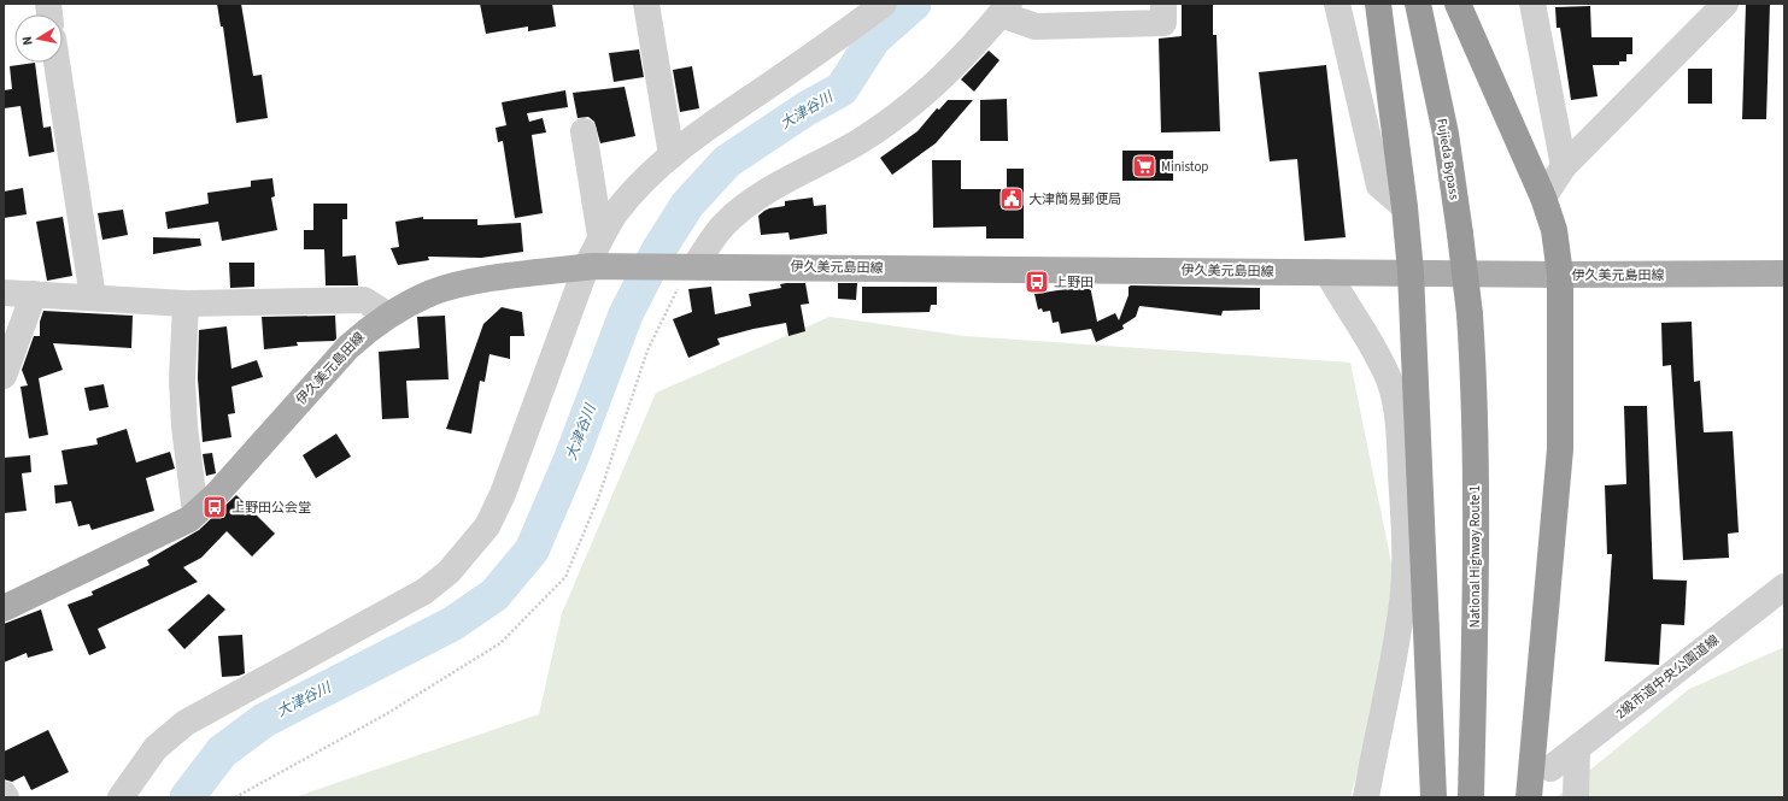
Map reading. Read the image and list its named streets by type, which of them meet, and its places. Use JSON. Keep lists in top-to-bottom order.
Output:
{
  "streets": {
    "highway": ["Fujieda Bypass", "National Highway Route 1"],
    "main road": ["伊久美元島田線"],
    "street": ["2級市道中央公園道線"]
  },
  "crossings": [
    ["Fujieda Bypass", "National Highway Route 1"]
  ],
  "water": ["大津谷川"],
  "places": {
    "supermarket": ["Ministop"],
    "public building": ["大津簡易郵便局"],
    "bus stop": ["上野田", "上野田公会堂"]
  },
  "north": "left"
}
